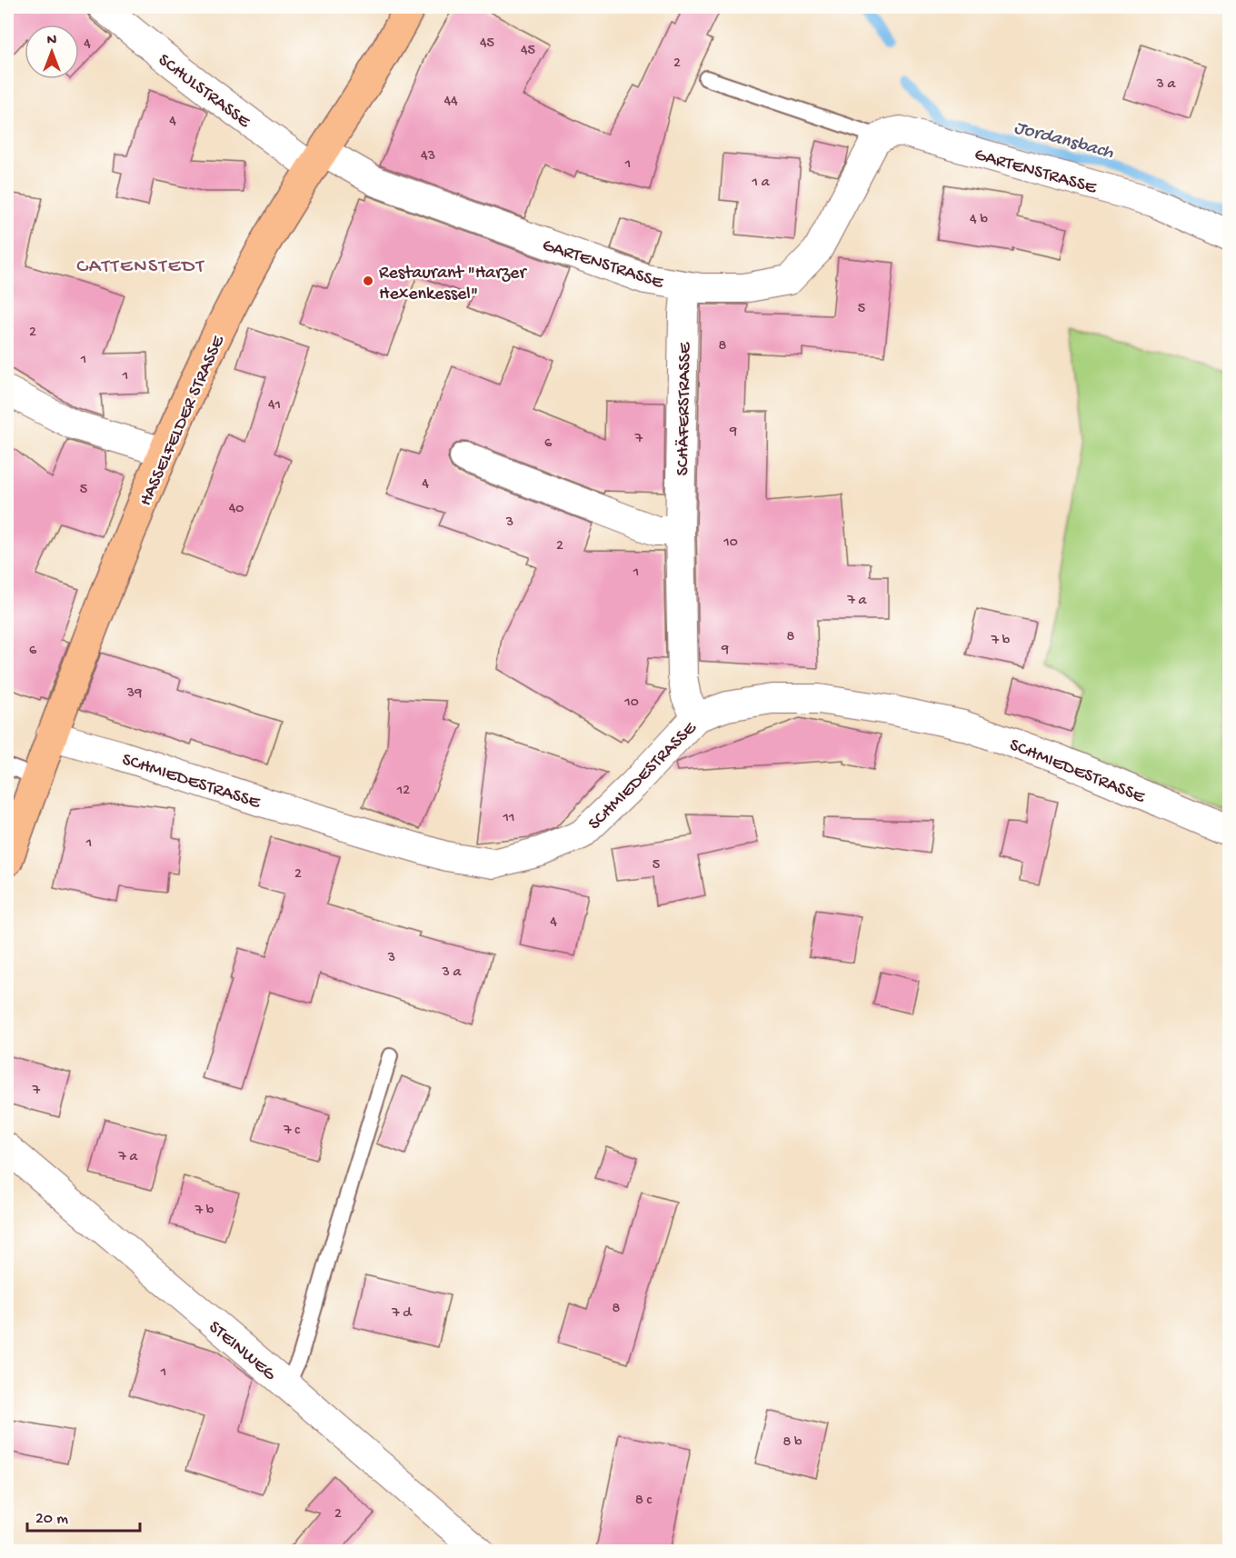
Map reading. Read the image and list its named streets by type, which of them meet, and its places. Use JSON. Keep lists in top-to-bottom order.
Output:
{
  "streets": {
    "main road": ["HASSELFELDER STRASSE"],
    "street": [
      "SCHULSTRASSE",
      "GARTENSTRASSE",
      "SCHÄFERSTRASSE",
      "SCHMIEDESTRASSE",
      "STEINWEG"
    ]
  },
  "crossings": [
    ["SCHULSTRASSE", "GARTENSTRASSE"],
    ["SCHULSTRASSE", "HASSELFELDER STRASSE"],
    ["GARTENSTRASSE", "SCHÄFERSTRASSE"],
    ["GARTENSTRASSE", "HASSELFELDER STRASSE"],
    ["SCHÄFERSTRASSE", "SCHMIEDESTRASSE"],
    ["HASSELFELDER STRASSE", "SCHMIEDESTRASSE"]
  ],
  "districts": ["CATTENSTEDT"],
  "water": ["Jordansbach"],
  "places": ["Restaurant \"Harzer Hexenkessel\""],
  "house_numbers": [
    "45",
    "4",
    "45",
    "2",
    "3 a",
    "44",
    "4",
    "43",
    "1",
    "1 a",
    "4 b",
    "5",
    "2",
    "8",
    "1",
    "1",
    "41",
    "9",
    "7",
    "6",
    "4",
    "5",
    "40",
    "3",
    "10",
    "2",
    "1",
    "7 a",
    "8",
    "7 b",
    "9",
    "6",
    "39",
    "10",
    "12",
    "11",
    "1",
    "5",
    "2",
    "4",
    "3",
    "3 a",
    "7",
    "7 c",
    "7 a",
    "7 b",
    "8",
    "7 d",
    "1",
    "8 b",
    "8 c",
    "2"
  ],
  "scale_bar": "20 m",
  "north": "top"
}
